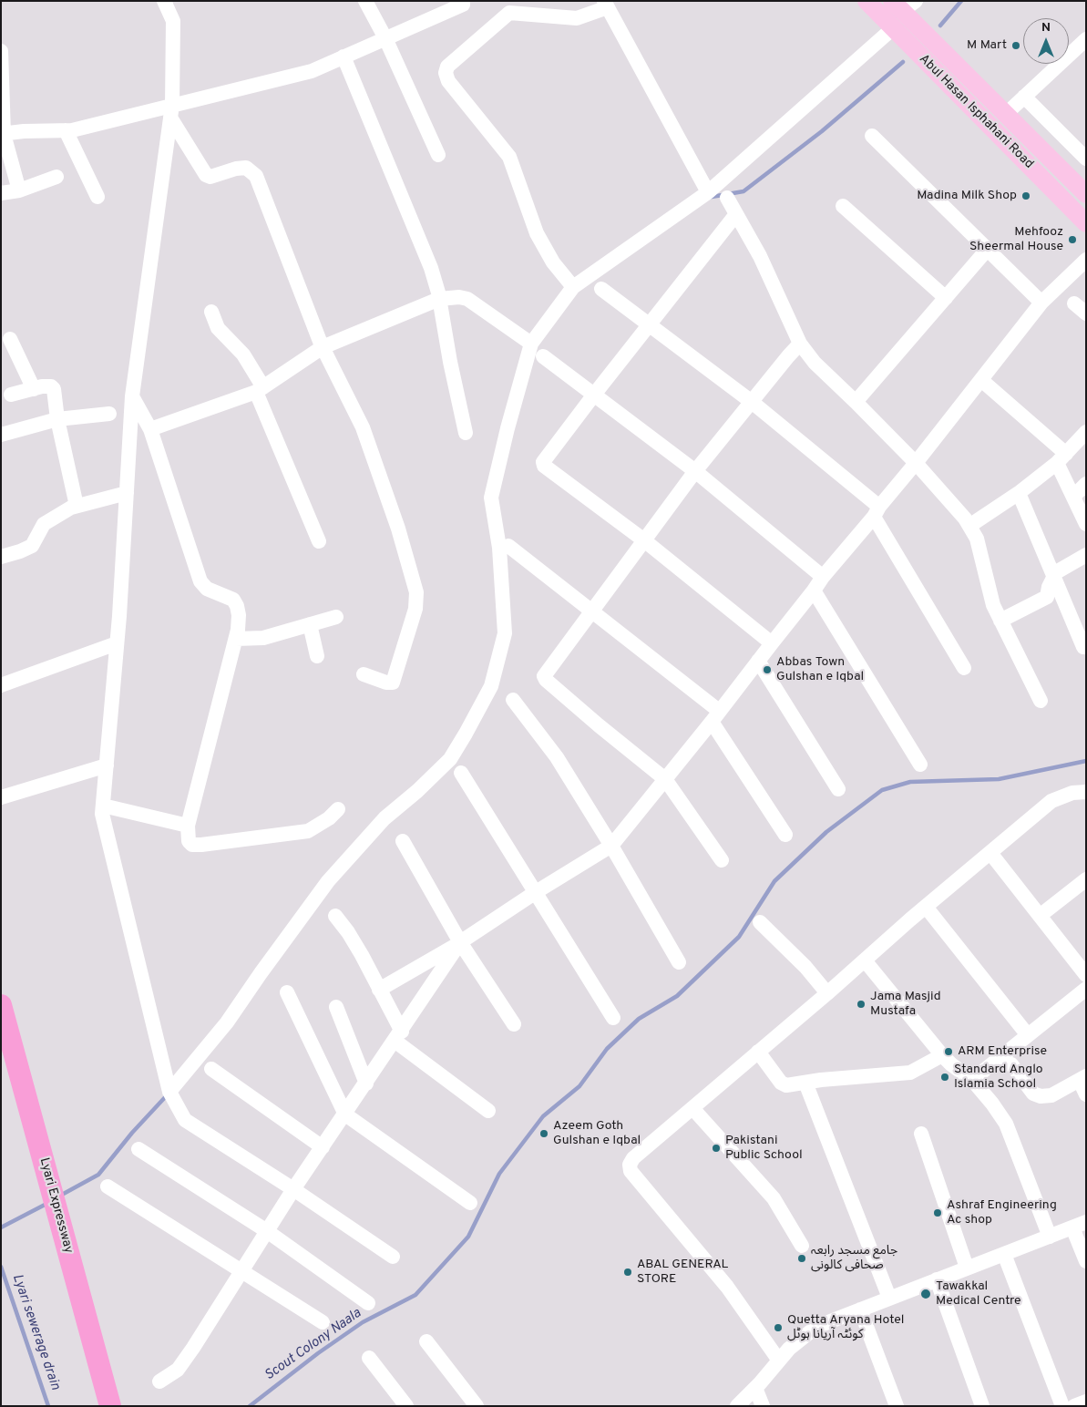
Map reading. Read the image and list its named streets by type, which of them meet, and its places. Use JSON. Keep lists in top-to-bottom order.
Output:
{
  "streets": {
    "highway": ["Lyari Expressway"],
    "main road": ["Abul Hasan Isphahani Road"]
  },
  "water": ["Lyari sewerage drain", "Scout Colony Naala"],
  "places": [
    "M Mart",
    "Madina Milk Shop",
    "Mehfooz Sheermal House",
    "Abbas Town Gulshan e Iqbal",
    "Jama Masjid Mustafa",
    "ARM Enterprise",
    "Standard Anglo Islamia School",
    "Azeem Goth Gulshan e Iqbal",
    "Pakistani Public School",
    "Ashraf Engineering Ac shop",
    "جامع مسجد رابعہ صحافی کالونی",
    "ABAL GENERAL STORE",
    "Tawakkal Medical Centre",
    "Quetta Aryana Hotel کوئٹہ آریانا ہوٹل"
  ],
  "north": "top"
}
